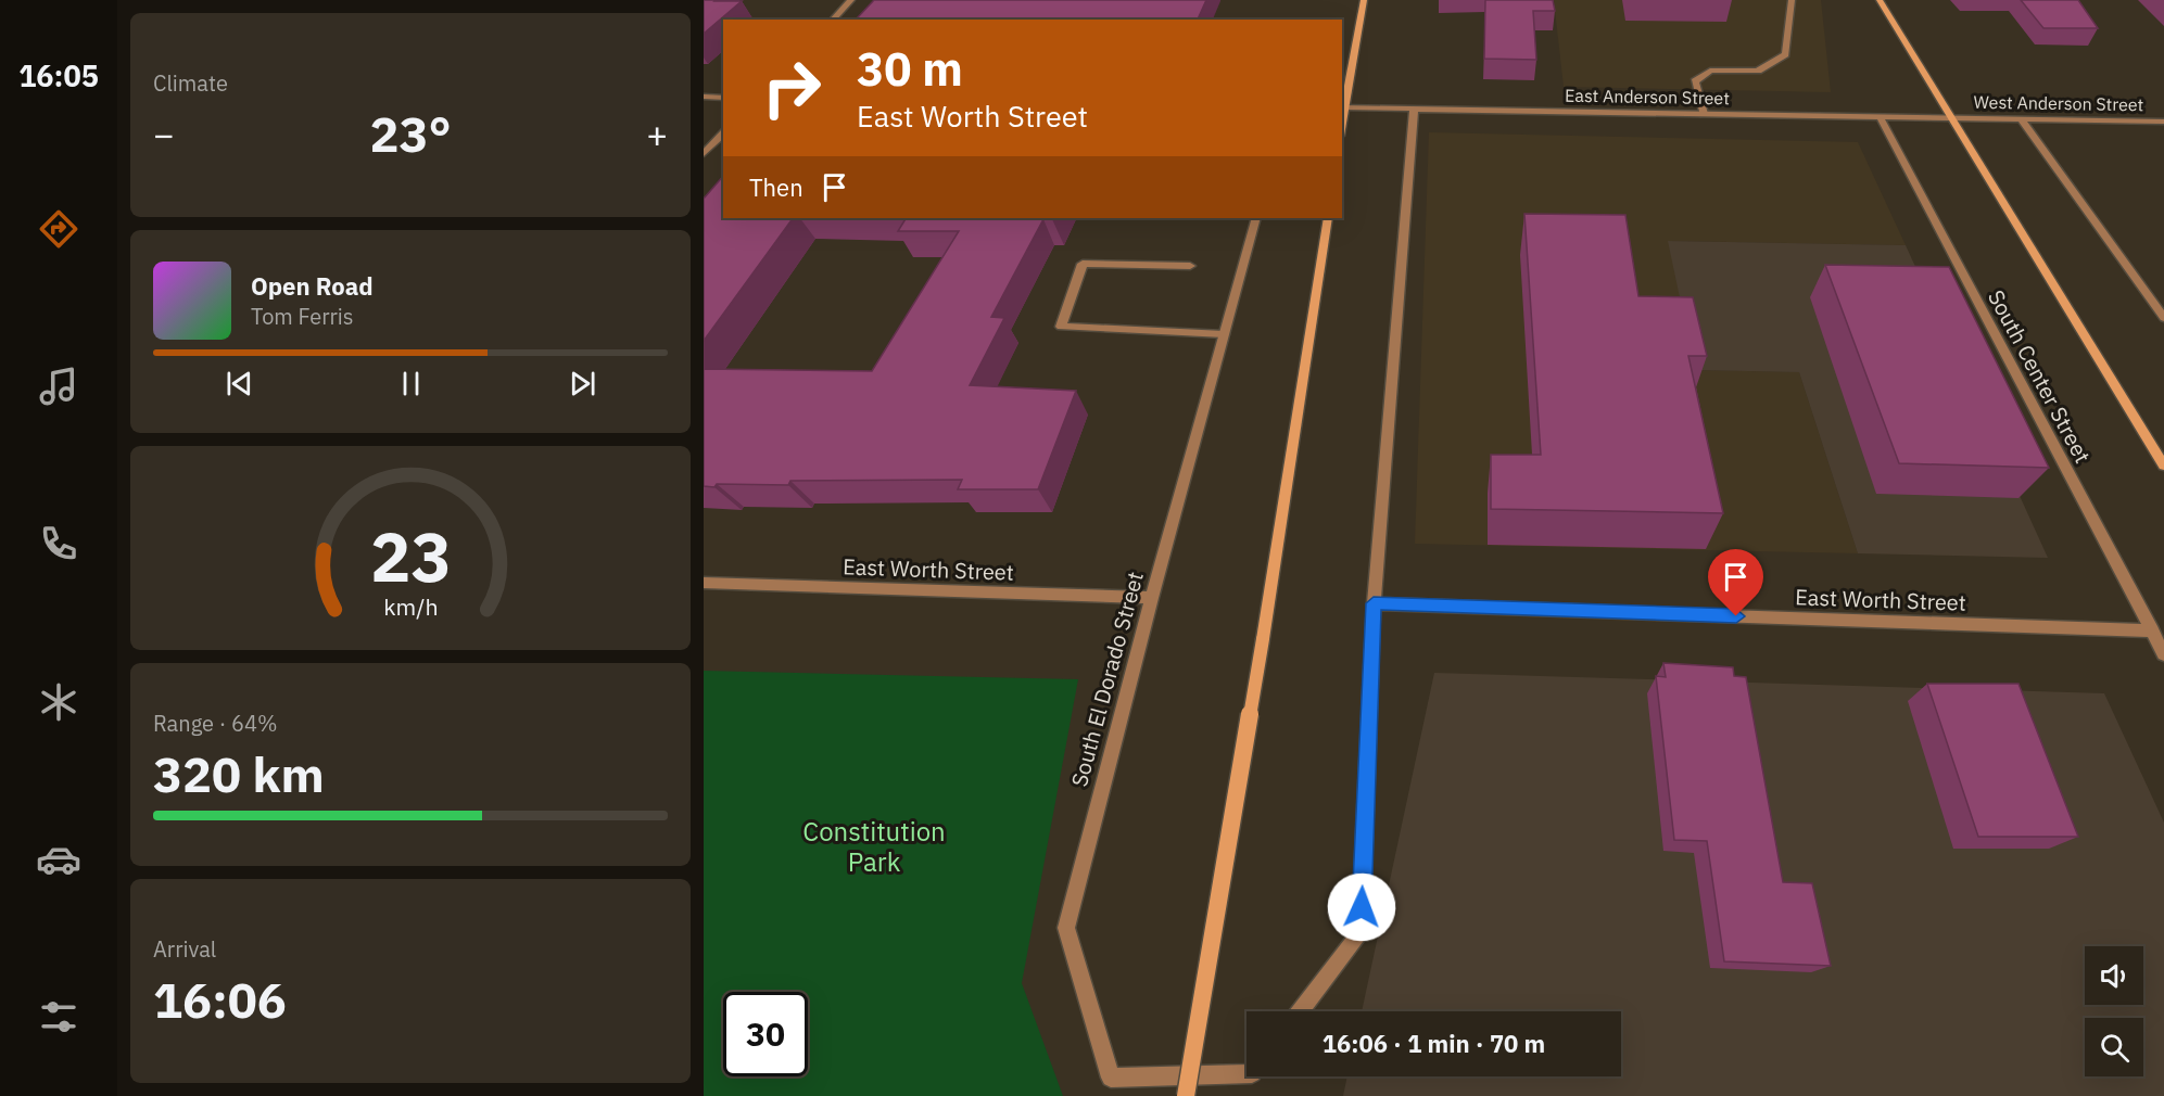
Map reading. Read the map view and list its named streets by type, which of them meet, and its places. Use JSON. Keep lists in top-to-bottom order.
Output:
{
  "streets": {
    "street": [
      "East Anderson Street",
      "West Anderson Street",
      "South Center Street",
      "East Worth Street",
      "South El Dorado Street"
    ]
  },
  "crossings": [
    ["East Anderson Street", "West Anderson Street"],
    ["East Anderson Street", "South Center Street"],
    ["South Center Street", "East Worth Street"],
    ["East Worth Street", "South El Dorado Street"]
  ],
  "parks": ["Constitution Park"],
  "page": {
    "tabs": "16:05",
    "tile": [
      "Climate",
      ["Range · 64%", "320 km"],
      ["Arrival", "16:06"]
    ],
    "turn": ["30 m", "East Worth Street"],
    "heat": ["−", "23°", "+"],
    "then": "Then",
    "song": ["Open Road", "Tom Ferris"],
    "limit": "30",
    "trip": "16:06 · 1 min · 70 m",
    "gauge": ["23", "km/h"]
  }
}
